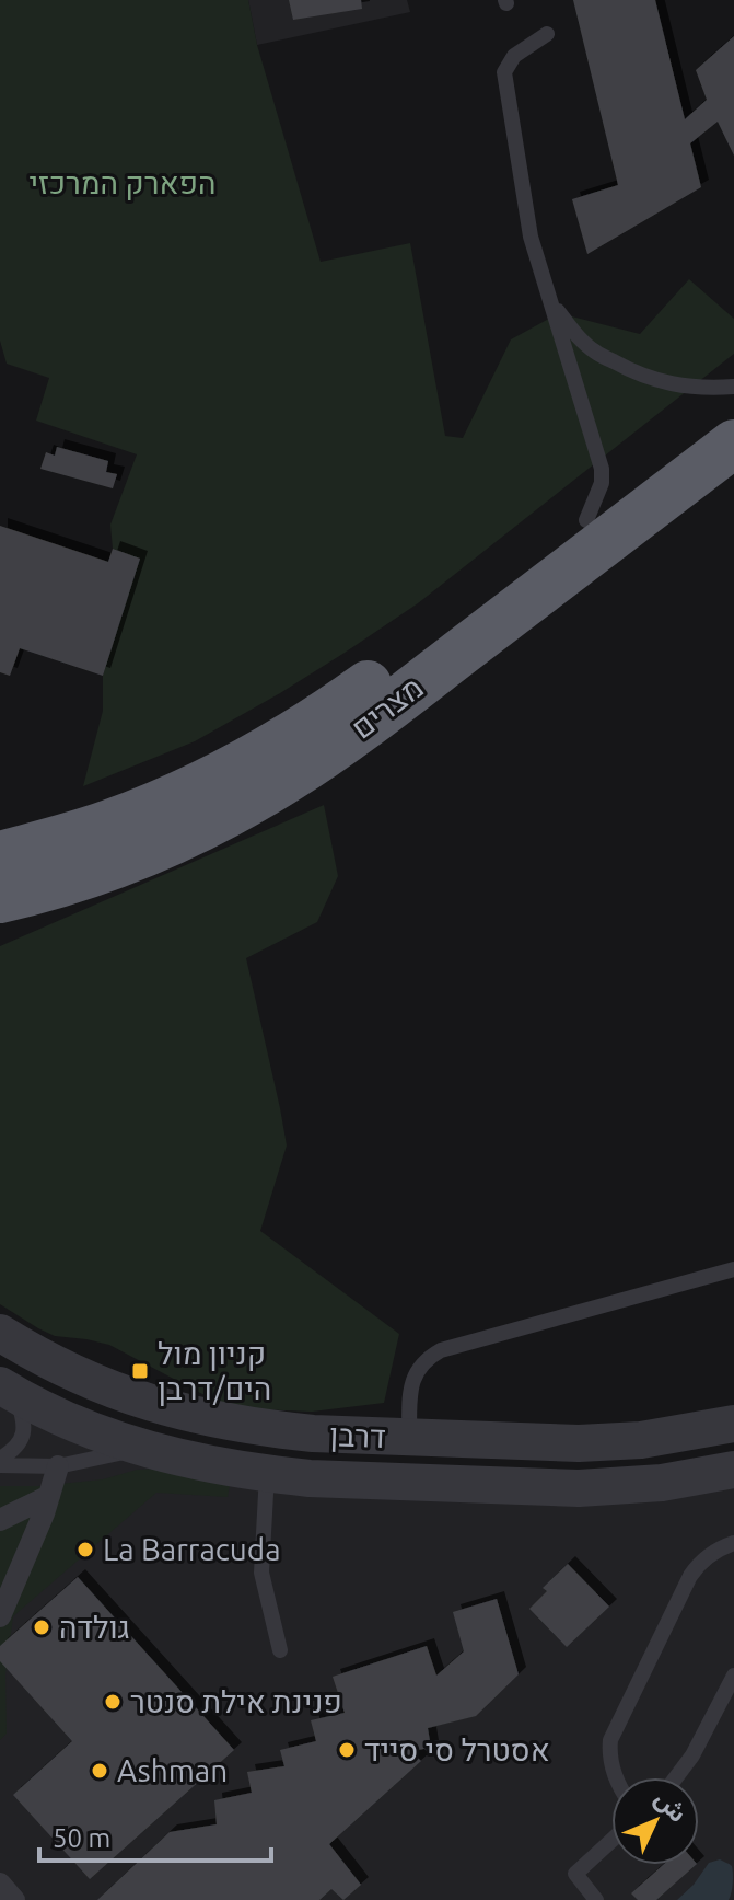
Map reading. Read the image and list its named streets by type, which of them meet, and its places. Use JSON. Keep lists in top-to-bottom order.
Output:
{
  "streets": {
    "highway": ["מצרים"],
    "street": ["דרבן"]
  },
  "parks": ["הפארק המרכזי"],
  "places": {
    "transit": ["קניון מול הים/דרבן"],
    "other": [
      "La Barracuda",
      "גולדה",
      "פנינת אילת סנטר",
      "אסטרל סי סייד",
      "Ashman"
    ]
  },
  "scale_bar": "50 m",
  "north": "top right"
}
